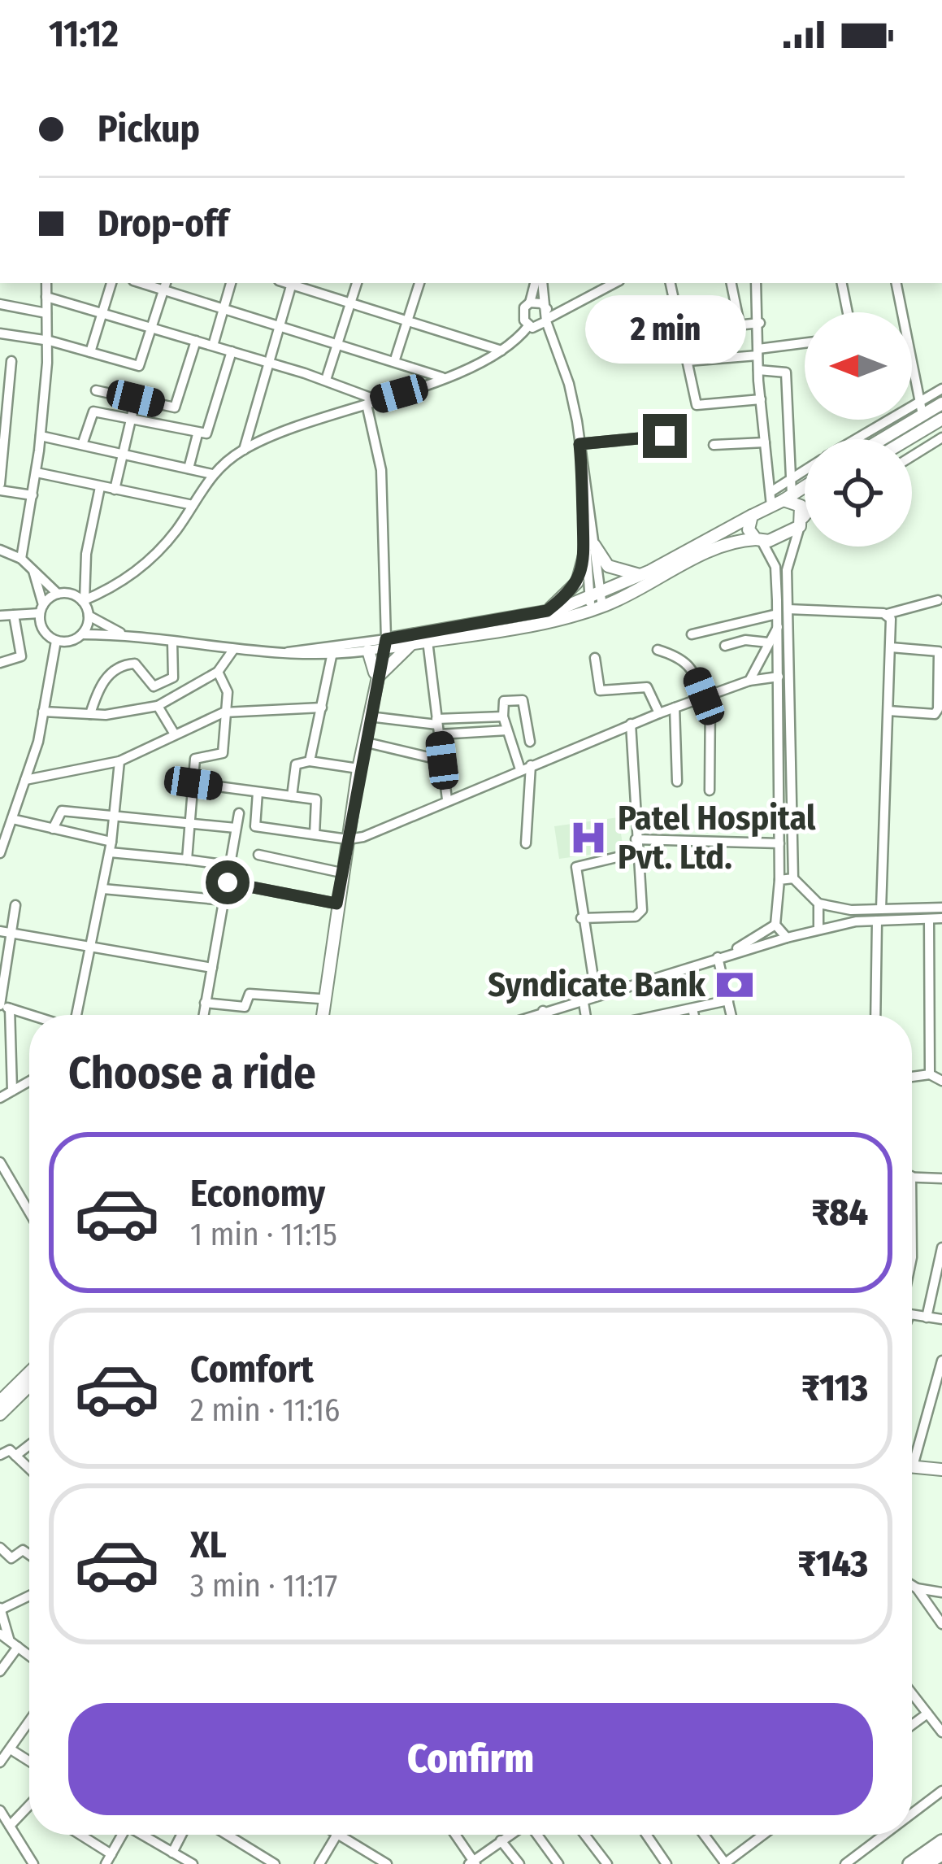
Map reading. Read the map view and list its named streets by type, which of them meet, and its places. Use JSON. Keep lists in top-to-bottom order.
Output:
{
  "places": {
    "hospital": ["Patel Hospital Pvt. Ltd."],
    "bank": ["Syndicate Bank"]
  },
  "north": "left",
  "page": {
    "status": "11:12",
    "banner": ["Pickup", "Drop-off"],
    "bubble": "2 min",
    "heading": "Choose a ride",
    "list": [
      {
        "name": "Economy",
        "note": "1 min · 11:15",
        "value": "₹84"
      },
      {
        "name": "Comfort",
        "note": "2 min · 11:16",
        "value": "₹113"
      },
      {
        "name": "XL",
        "note": "3 min · 11:17",
        "value": "₹143"
      }
    ],
    "buttons": "Confirm"
  }
}
